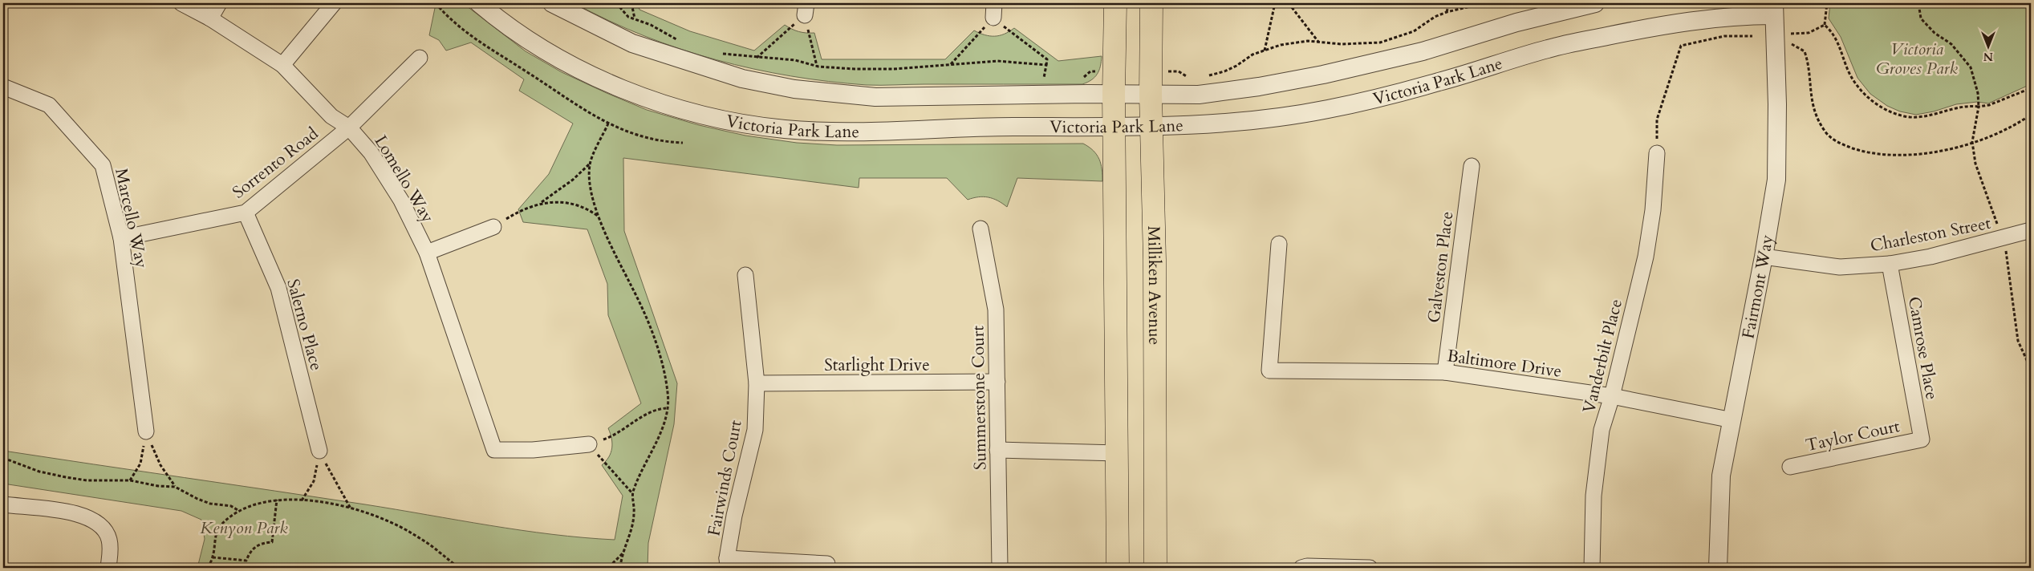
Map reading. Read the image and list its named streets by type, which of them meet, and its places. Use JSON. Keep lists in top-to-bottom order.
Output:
{
  "streets": {
    "main road": ["Milliken Avenue"],
    "street": [
      "Victoria Park Lane",
      "Sorrento Road",
      "Lomello Way",
      "Marcello Way",
      "Charleston Street",
      "Galveston Place",
      "Fairmont Way",
      "Salerno Place",
      "Camrose Place",
      "Vanderbilt Place",
      "Baltimore Drive",
      "Starlight Drive",
      "Summerstone Court",
      "Taylor Court",
      "Fairwinds Court"
    ]
  },
  "crossings": [
    ["Victoria Park Lane", "Milliken Avenue"],
    ["Victoria Park Lane", "Fairmont Way"],
    ["Sorrento Road", "Lomello Way"],
    ["Sorrento Road", "Marcello Way"],
    ["Sorrento Road", "Salerno Place"],
    ["Charleston Street", "Fairmont Way"],
    ["Charleston Street", "Camrose Place"],
    ["Galveston Place", "Baltimore Drive"],
    ["Fairmont Way", "Baltimore Drive"],
    ["Camrose Place", "Taylor Court"],
    ["Vanderbilt Place", "Baltimore Drive"],
    ["Starlight Drive", "Summerstone Court"],
    ["Starlight Drive", "Fairwinds Court"]
  ],
  "parks": ["Victoria Groves Park", "Kenyon Park"],
  "north": "bottom"
}
